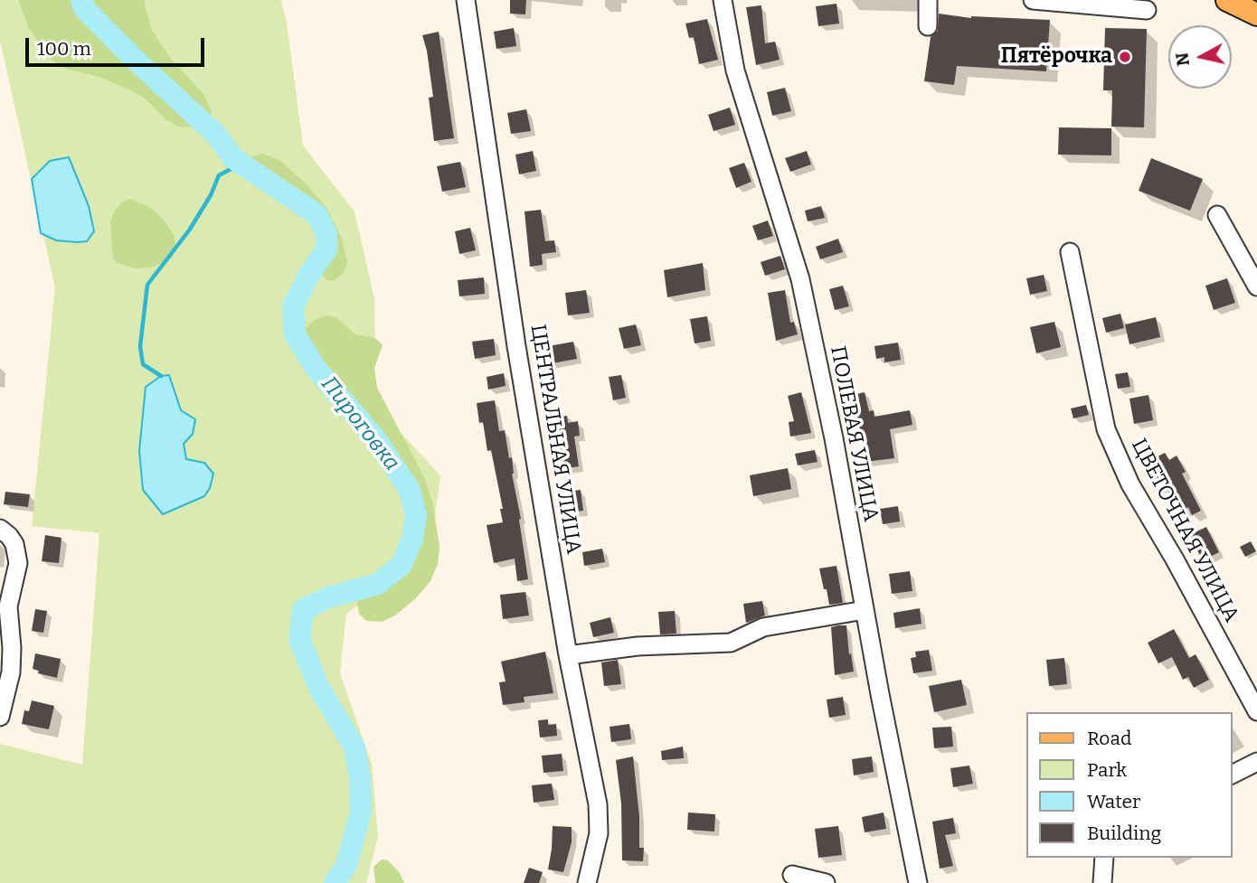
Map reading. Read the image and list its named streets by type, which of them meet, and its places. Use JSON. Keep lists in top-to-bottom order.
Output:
{
  "streets": {
    "street": ["ПОЛЕВАЯ УЛИЦА", "ЦЕНТРАЛЬНАЯ УЛИЦА", "ЦВЕТОЧНАЯ УЛИЦА"]
  },
  "water": ["Пироговка"],
  "places": ["Пятёрочка"],
  "legend": [
    "Road",
    "Park",
    "Water",
    "Building"
  ],
  "scale_bar": "100 m",
  "north": "left"
}
